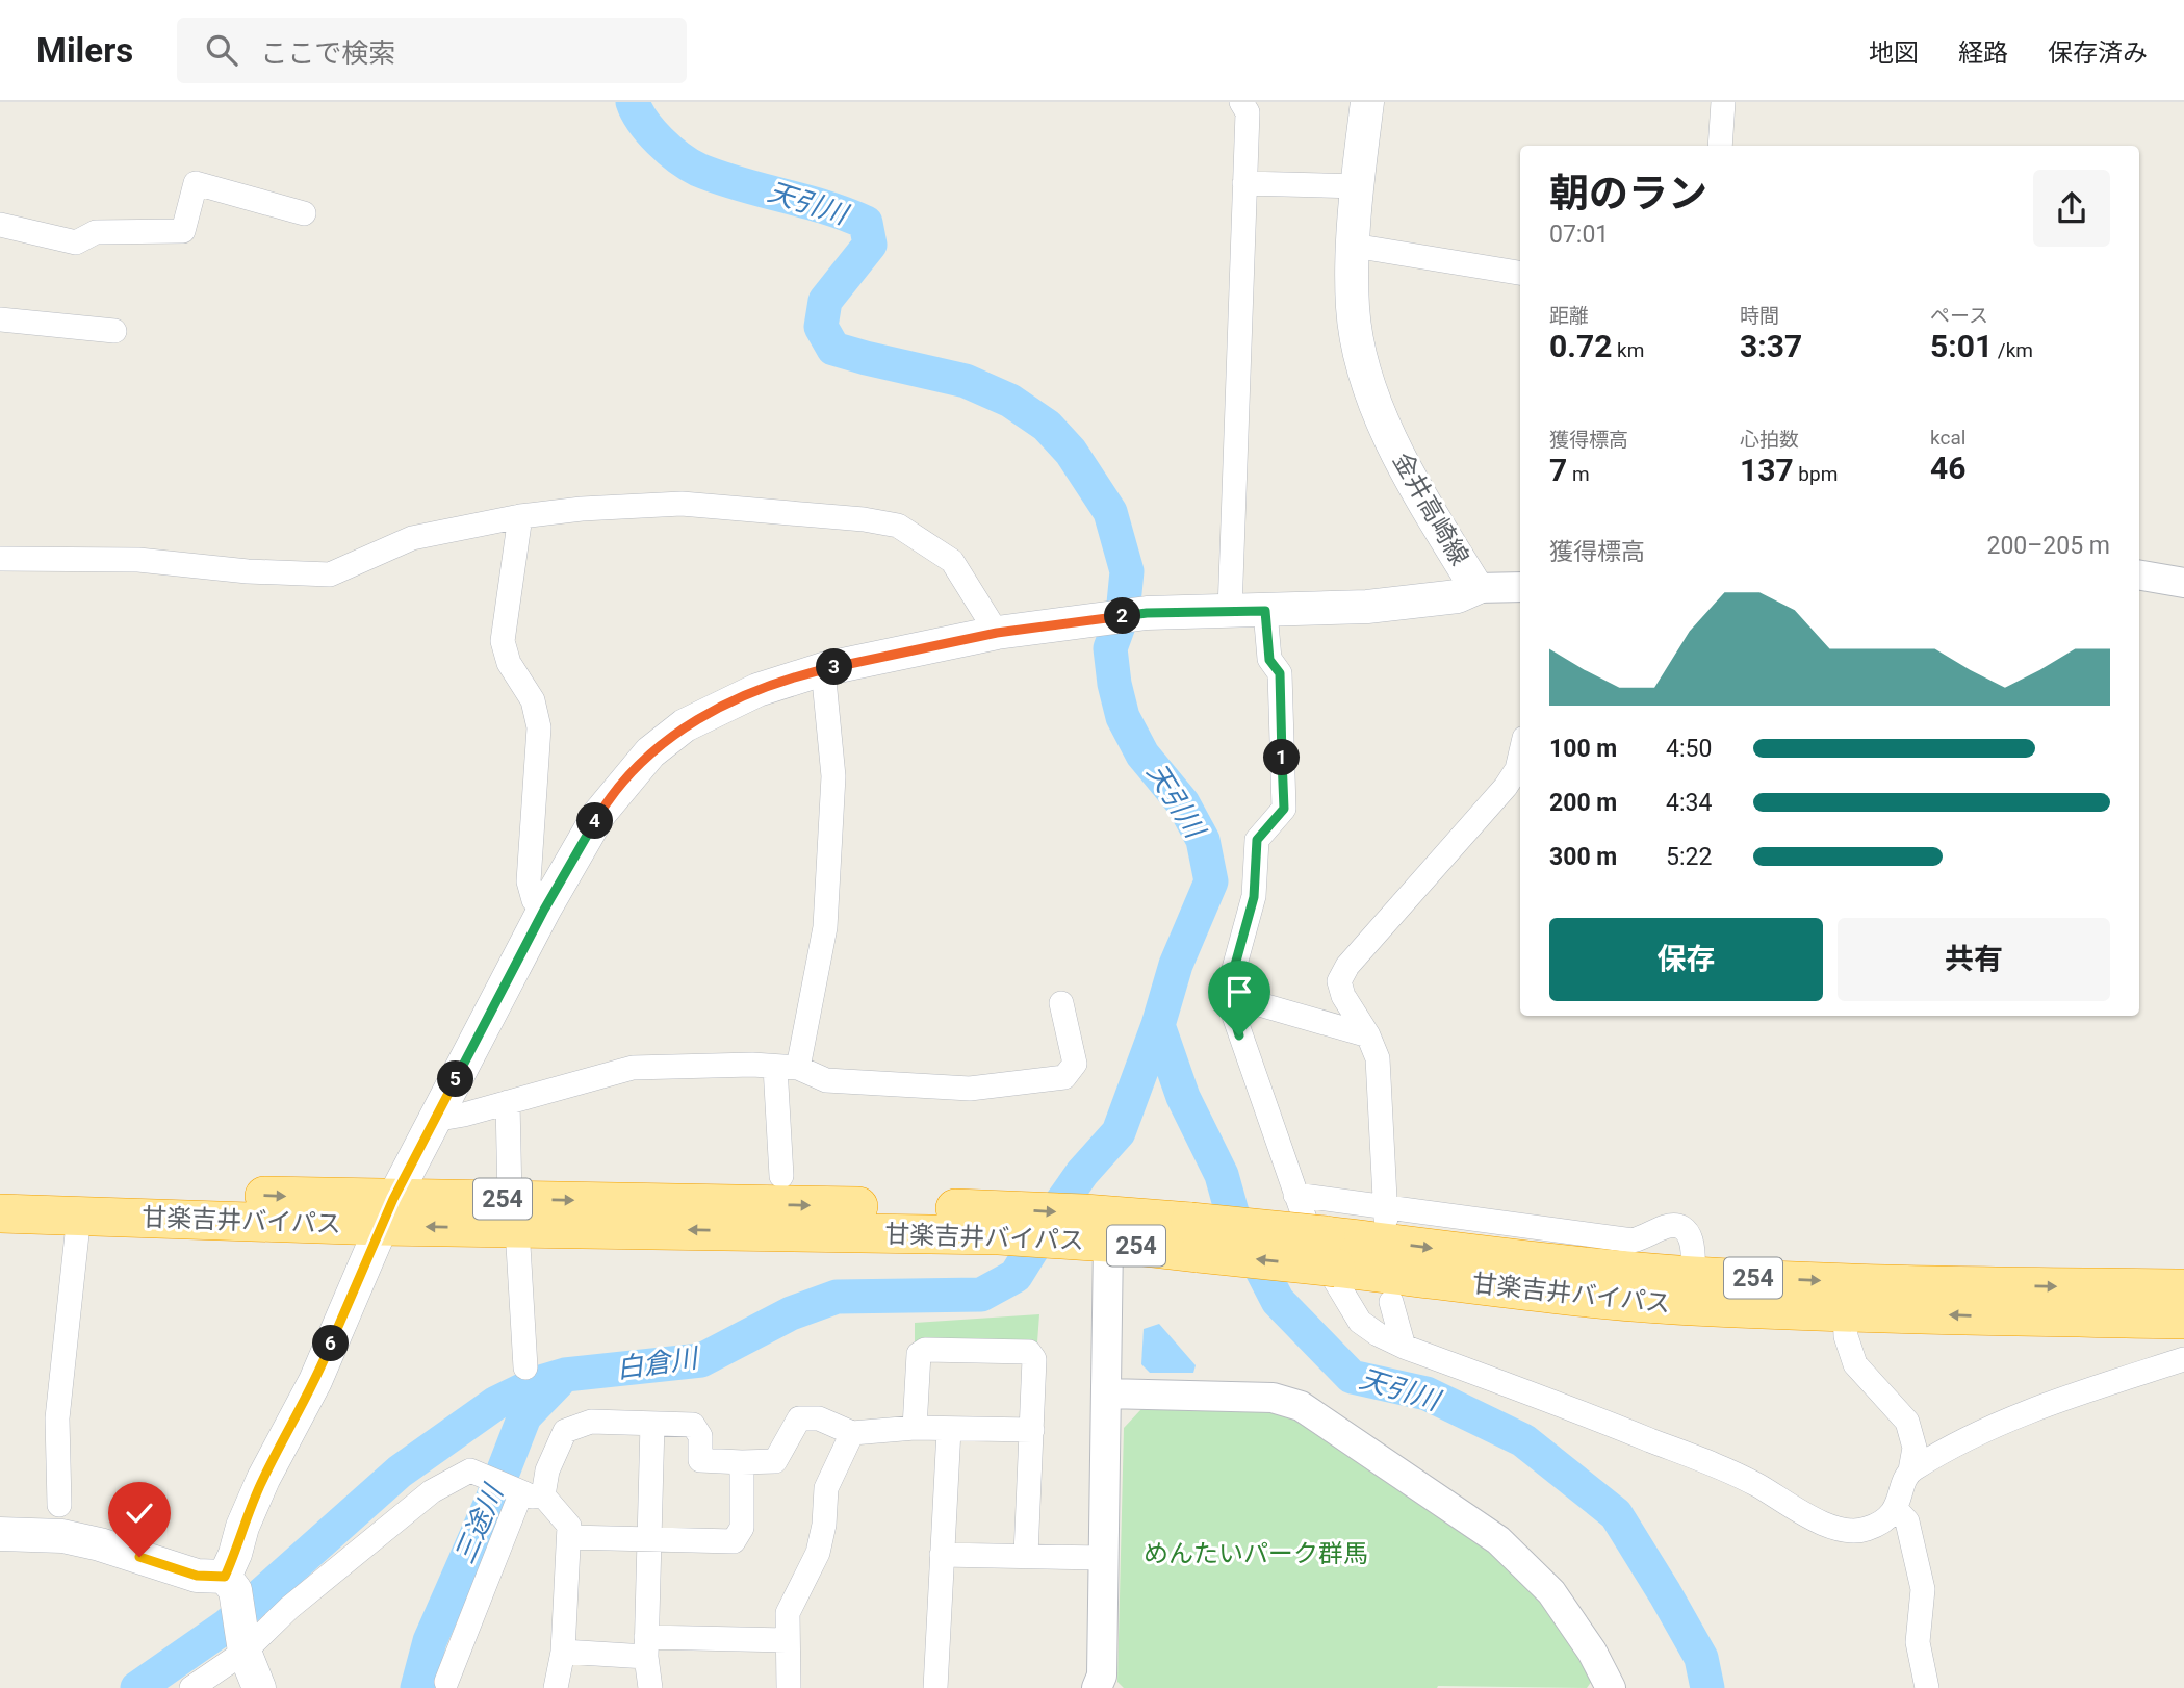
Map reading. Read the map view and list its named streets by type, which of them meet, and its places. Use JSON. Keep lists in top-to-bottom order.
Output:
{
  "streets": {
    "highway": ["254", "甘楽吉井バイパス"],
    "main road": ["金井高崎線"]
  },
  "water": ["天引川", "白倉川", "三途川"],
  "parks": ["めんたいパーク群馬"],
  "page": {
    "header": "Milers",
    "search": "ここで検索",
    "nav": ["地図", "経路", "保存済み"],
    "heading": ["朝のラン", "07:01"],
    "stats": [
      ["距離", "0.72 km"],
      ["時間", "3:37"],
      ["ペース", "5:01 /km"],
      ["獲得標高", "7 m"],
      ["心拍数", "137 bpm"],
      ["kcal", "46"]
    ],
    "chart": ["獲得標高", "200–205 m"],
    "pins": [
      "2",
      "3",
      "1",
      "4",
      "5",
      "6"
    ],
    "list": [
      {
        "name": "100 m",
        "note": "4:50"
      },
      {
        "name": "200 m",
        "note": "4:34"
      },
      {
        "name": "300 m",
        "note": "5:22"
      }
    ],
    "buttons": ["保存", "共有"]
  }
}
